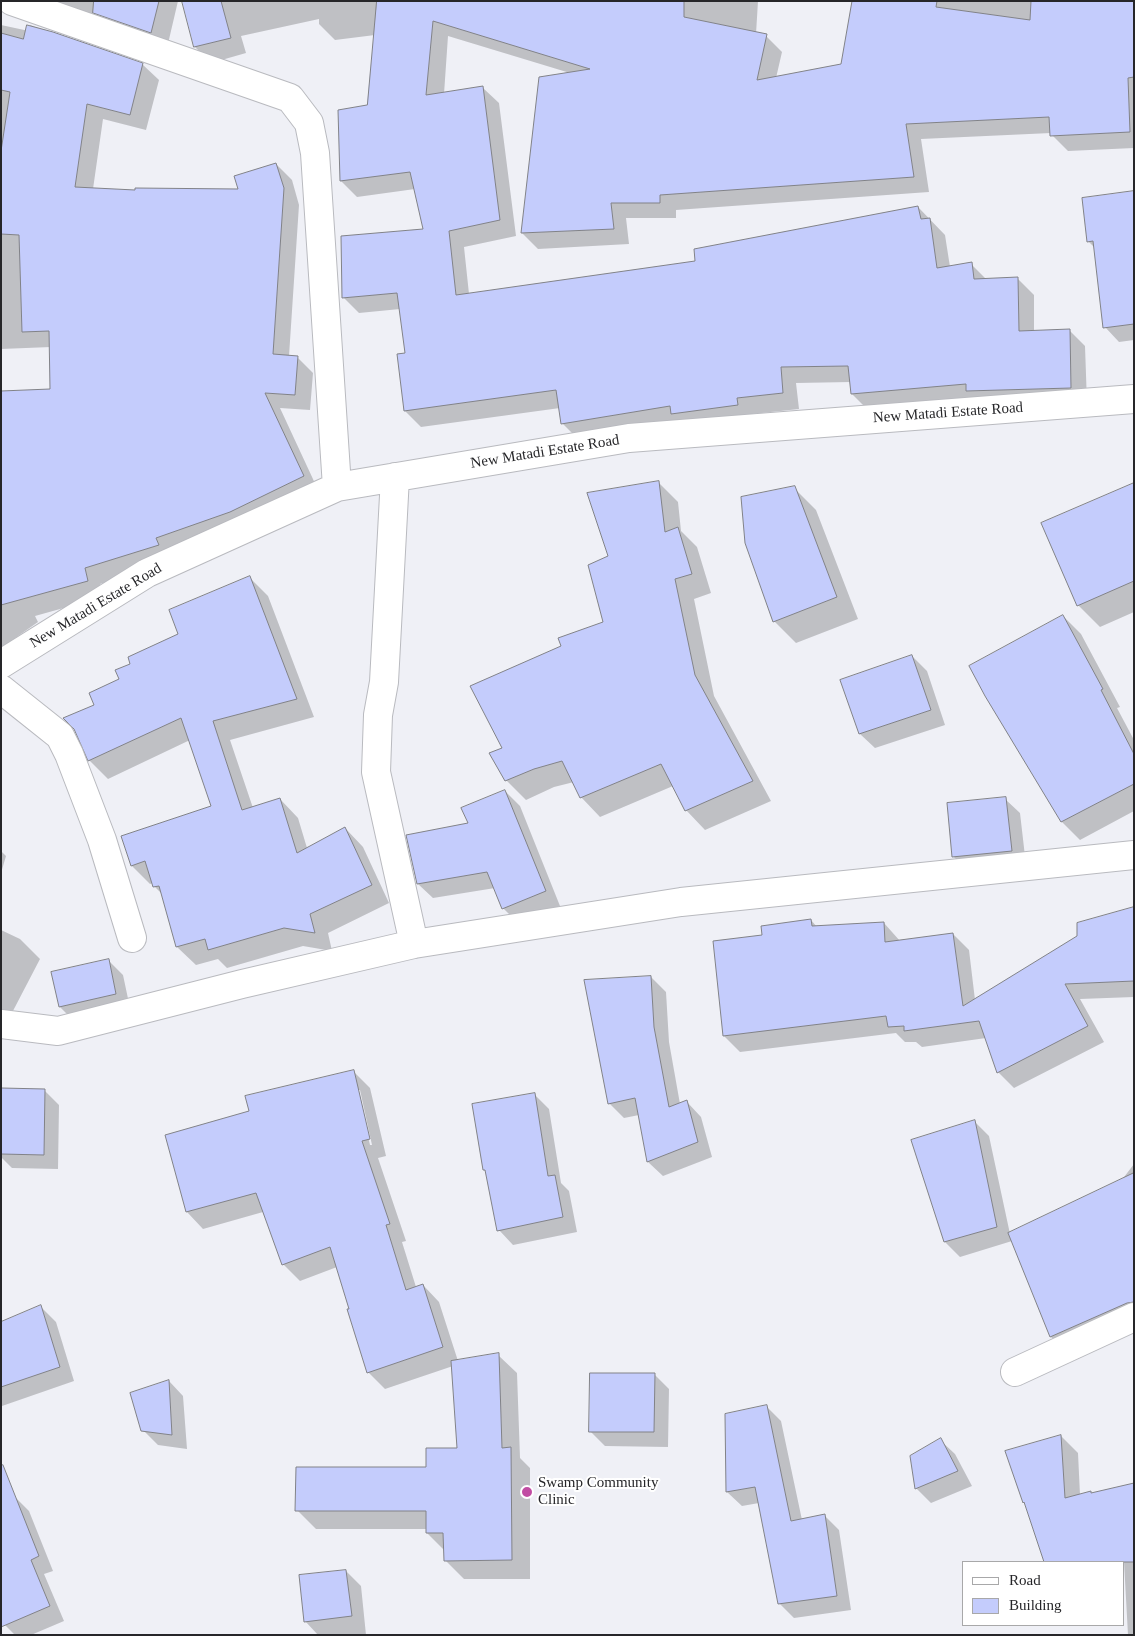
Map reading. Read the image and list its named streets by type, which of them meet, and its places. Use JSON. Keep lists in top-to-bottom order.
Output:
{
  "streets": {
    "street": ["New Matadi Estate Road"]
  },
  "places": ["Swamp Community Clinic"],
  "legend": ["Road", "Building"]
}
